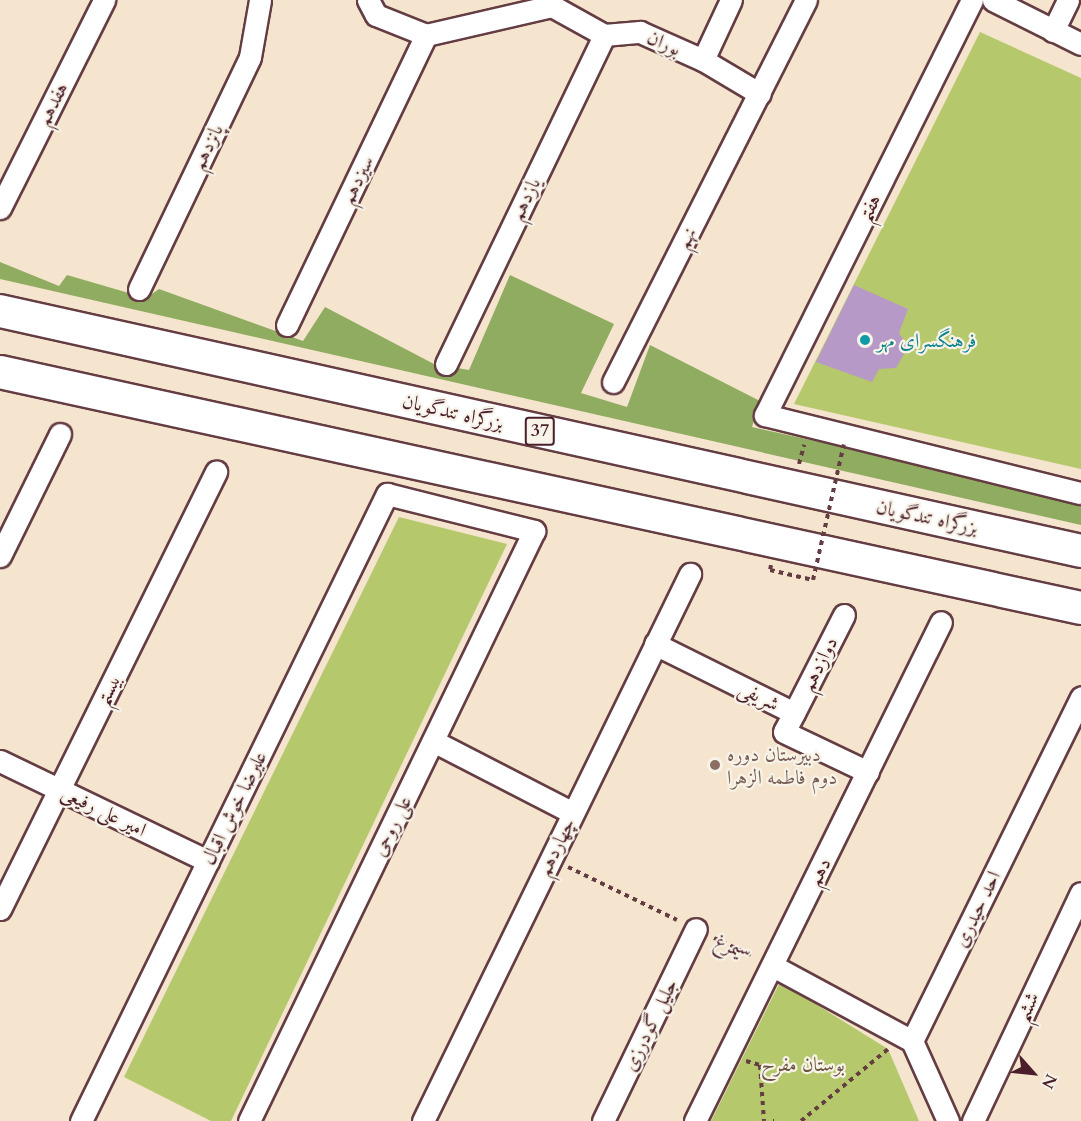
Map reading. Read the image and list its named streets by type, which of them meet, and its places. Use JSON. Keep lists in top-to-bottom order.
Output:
{
  "streets": {
    "highway": ["بزرگراه تندگویان", "37"],
    "street": [
      "بوران",
      "هفدهم",
      "پانزدهم",
      "سیزدهم",
      "یازدهم",
      "هفتم",
      "نهم",
      "دوازدهم",
      "بیستم",
      "شریفی",
      "علیرضا خوش اقبال",
      "امیر علی رفیعی",
      "علی روحی",
      "چهاردهم",
      "دهم",
      "احد حیدری",
      "سیمرغ",
      "ششم",
      "جلیل گودرزی"
    ]
  },
  "crossings": [
    ["بوران", "یازدهم"],
    ["بوران", "نهم"],
    ["دوازدهم", "شریفی"],
    ["بیستم", "امیر علی رفیعی"],
    ["شریفی", "چهاردهم"],
    ["شریفی", "دهم"],
    ["علیرضا خوش اقبال", "امیر علی رفیعی"],
    ["علیرضا خوش اقبال", "علی روحی"],
    ["چهاردهم", "سیمرغ"],
    ["دهم", "سیمرغ"],
    ["احد حیدری", "سیمرغ"],
    ["سیمرغ", "جلیل گودرزی"]
  ],
  "parks": ["بوستان مفرح"],
  "places": ["فرهنگسرای مهر", "دبیرستان دوره دوم فاطمه الزهرا"],
  "north": "bottom right"
}
